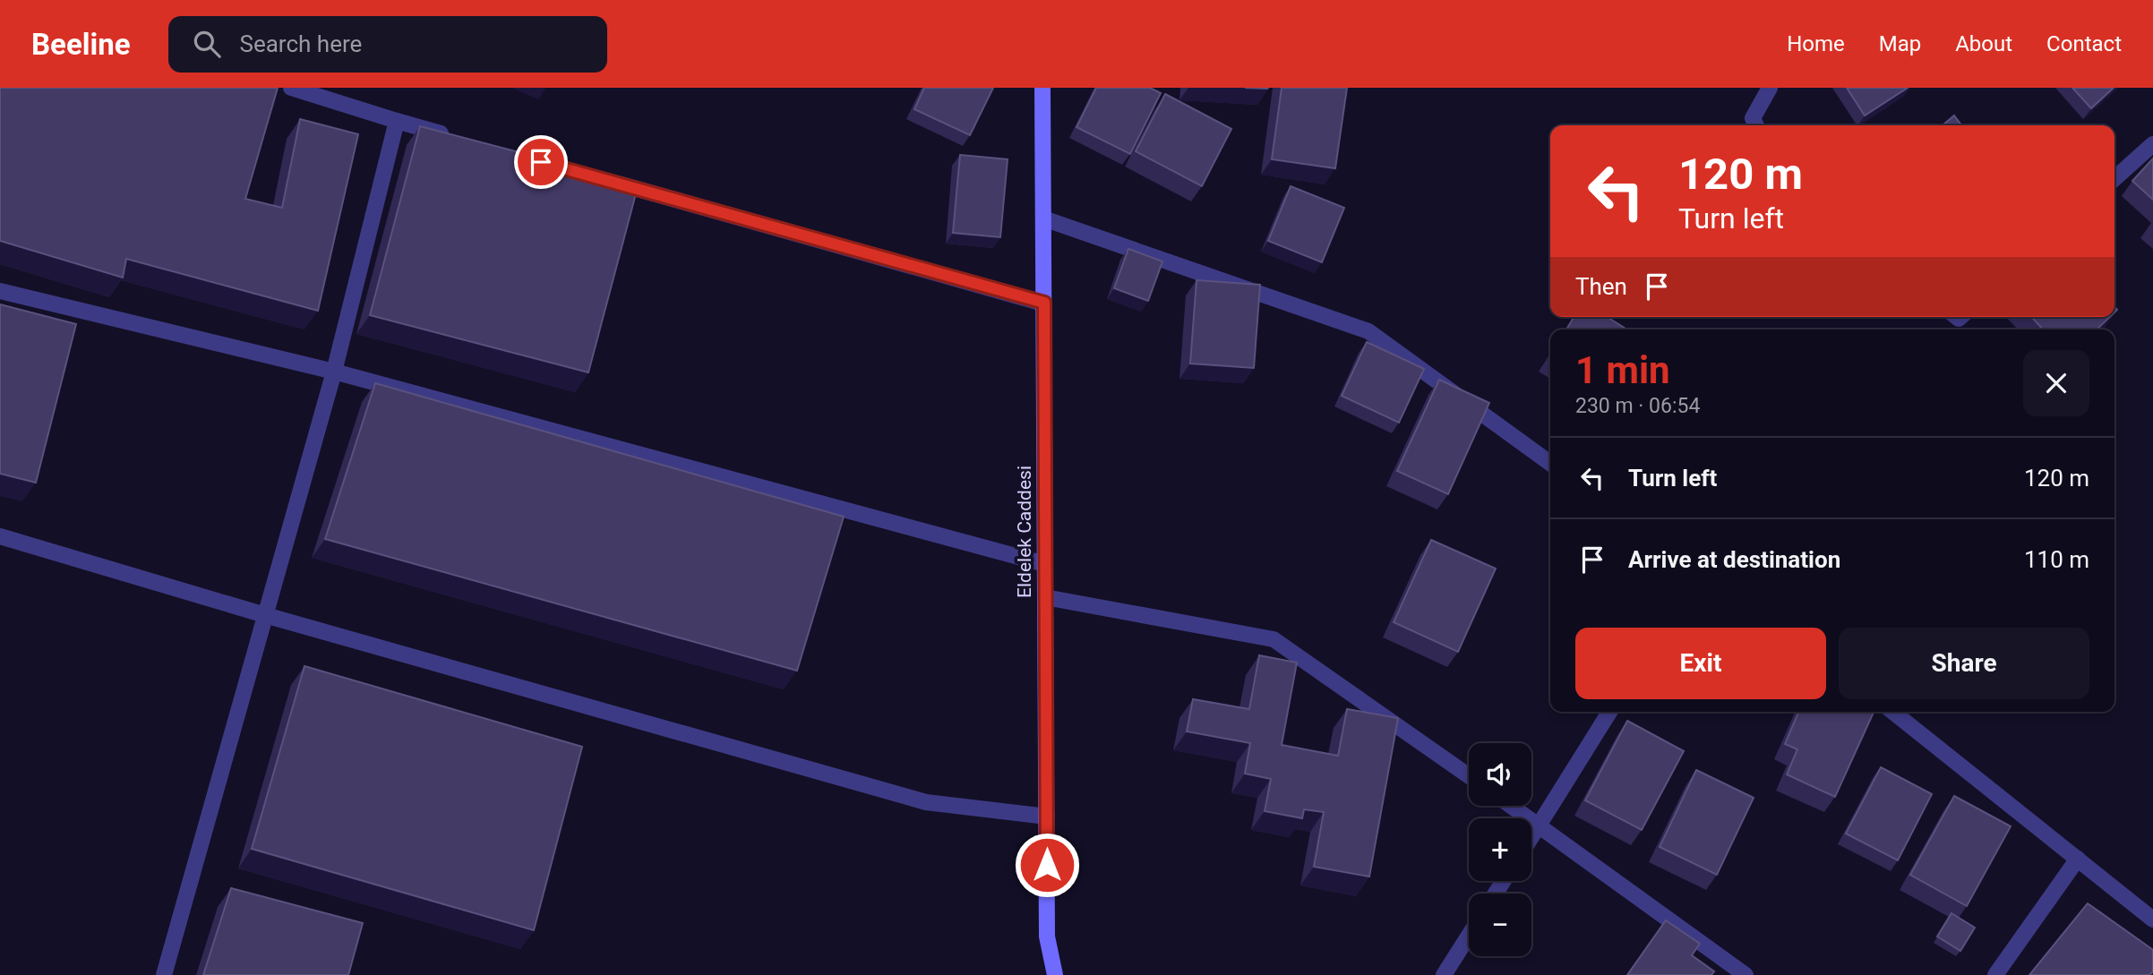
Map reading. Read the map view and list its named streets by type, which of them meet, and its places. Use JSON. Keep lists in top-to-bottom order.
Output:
{
  "streets": {
    "street": ["Eldelek Caddesi"]
  },
  "page": {
    "header": "Beeline",
    "search": "Search here",
    "nav": [
      "Home",
      "Map",
      "About",
      "Contact"
    ],
    "turn": ["120 m", "Turn left"],
    "then": "Then",
    "heading": ["1 min", "230 m · 06:54"],
    "list": [
      {
        "name": "Turn left",
        "value": "120 m"
      },
      {
        "name": "Arrive at destination",
        "value": "110 m"
      }
    ],
    "buttons": ["Exit", "Share"],
    "map_buttons": ["+", "−"]
  }
}
